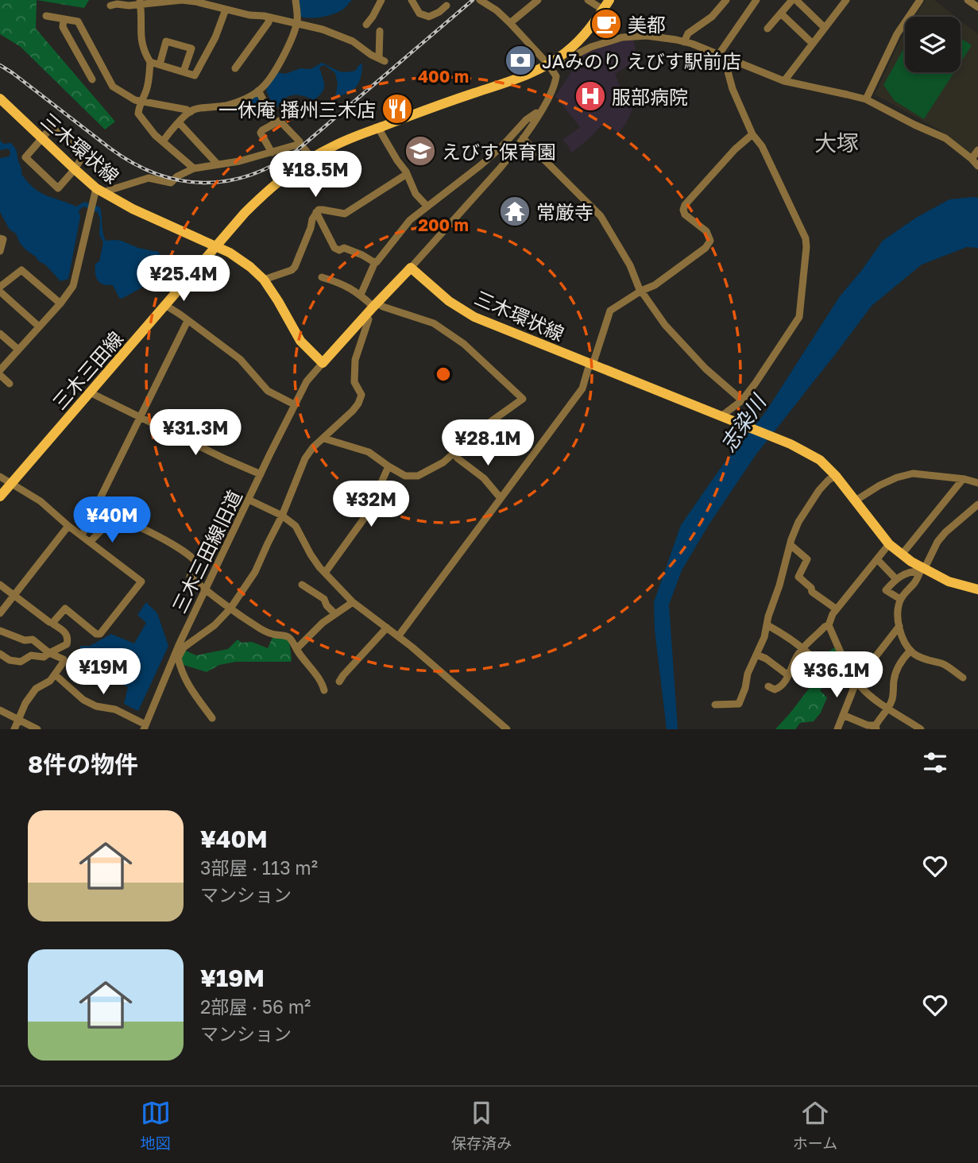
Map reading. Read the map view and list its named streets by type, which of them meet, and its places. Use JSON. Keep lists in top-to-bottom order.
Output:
{
  "streets": {
    "main road": ["三木環状線", "三木三田線"],
    "street": ["三木三田線旧道"]
  },
  "crossings": [
    ["三木環状線", "三木三田線"],
    ["三木環状線", "三木三田線旧道"]
  ],
  "districts": ["大塚"],
  "water": ["志染川"],
  "places": {
    "cafe": ["美都"],
    "bank": ["JAみのり えびす駅前店"],
    "hospital": ["服部病院"],
    "restaurant": ["一休庵 播州三木店"],
    "school or university": ["えびす保育園"],
    "temple": ["常厳寺"]
  },
  "page": {
    "price": [
      "¥18.5M",
      "¥25.4M",
      "¥31.3M",
      "¥28.1M",
      "¥32M",
      "¥40M",
      "¥19M",
      "¥36.1M"
    ],
    "heading": "8件の物件",
    "list": [
      {
        "name": "¥40M",
        "note": "3部屋 · 113 m² · マンション"
      },
      {
        "name": "¥19M",
        "note": "2部屋 · 56 m² · マンション"
      }
    ],
    "tabs": ["地図", "保存済み", "ホーム"]
  },
  "rings": ["400 m", "200 m"]
}
